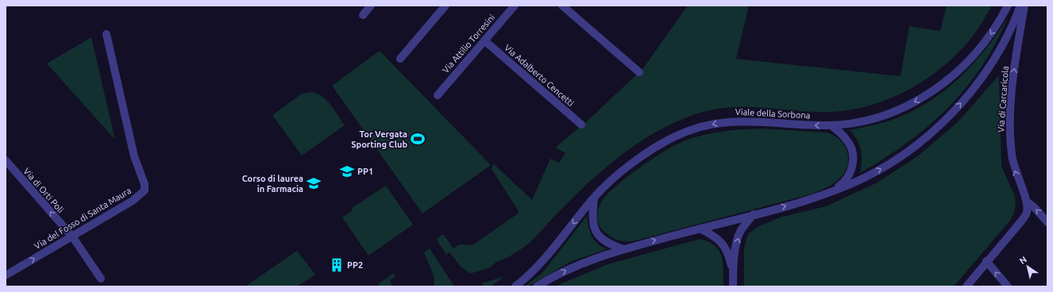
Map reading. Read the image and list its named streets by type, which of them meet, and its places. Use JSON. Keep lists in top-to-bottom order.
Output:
{
  "streets": {
    "street": [
      "Via Attilio Torresini",
      "Via Adalberto Cencetti",
      "Via di Carcaricola",
      "Viale della Sorbona",
      "Via di Orti Poli",
      "Via del Fosso di Santa Maura"
    ]
  },
  "crossings": [
    ["Via Attilio Torresini", "Via Adalberto Cencetti"],
    ["Via di Orti Poli", "Via del Fosso di Santa Maura"]
  ],
  "one_way": ["Via di Carcaricola", "Via di Orti Poli"],
  "places": {
    "sports": ["Tor Vergata Sporting Club"],
    "school or university": ["PP1", "Corso di laurea in Farmacia"],
    "building": ["PP2"]
  },
  "north": "top left"
}
